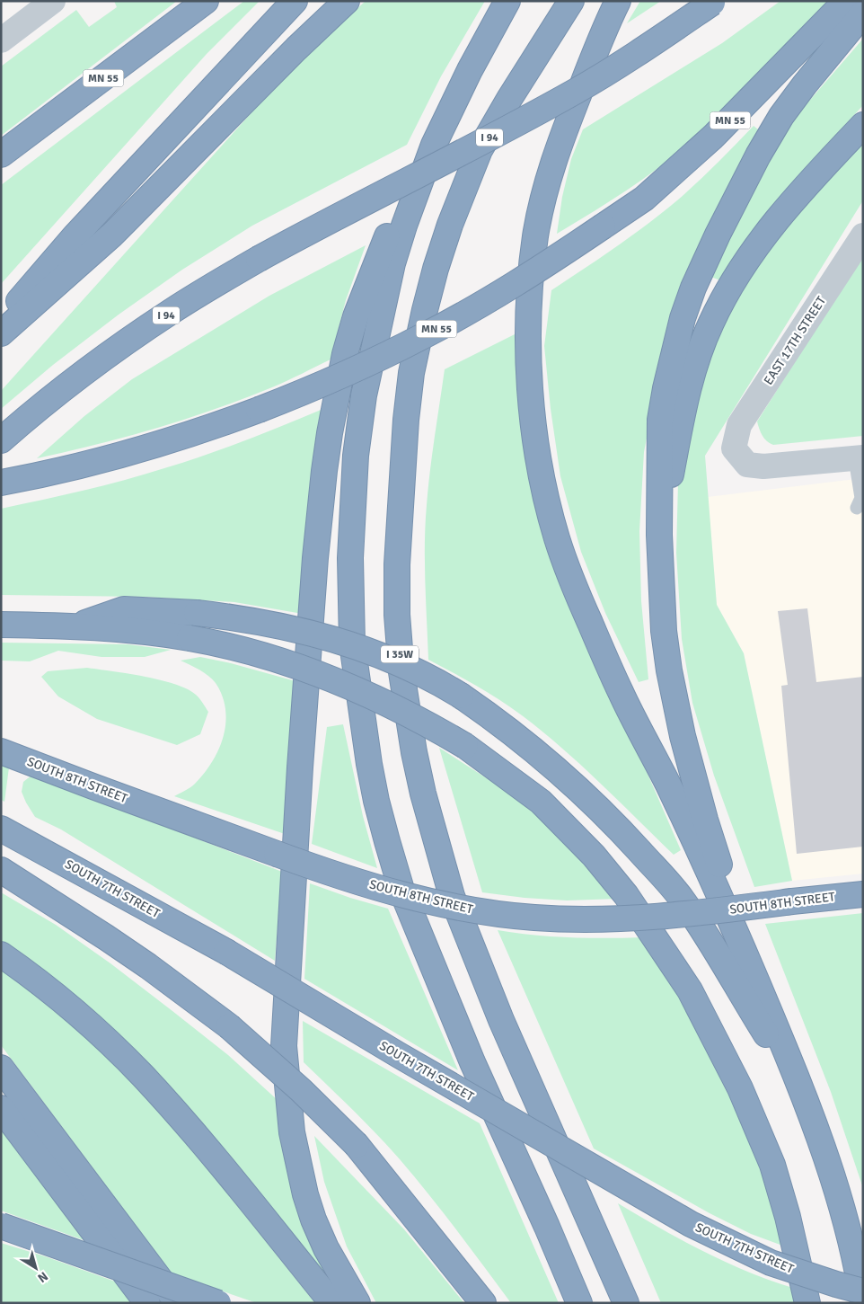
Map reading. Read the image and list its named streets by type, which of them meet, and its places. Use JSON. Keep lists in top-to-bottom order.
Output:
{
  "streets": {
    "highway": [
      "MN 55",
      "I 94",
      "I 35W",
      "SOUTH 8TH STREET",
      "SOUTH 7TH STREET"
    ],
    "street": ["EAST 17TH STREET"]
  },
  "north": "bottom right"
}
